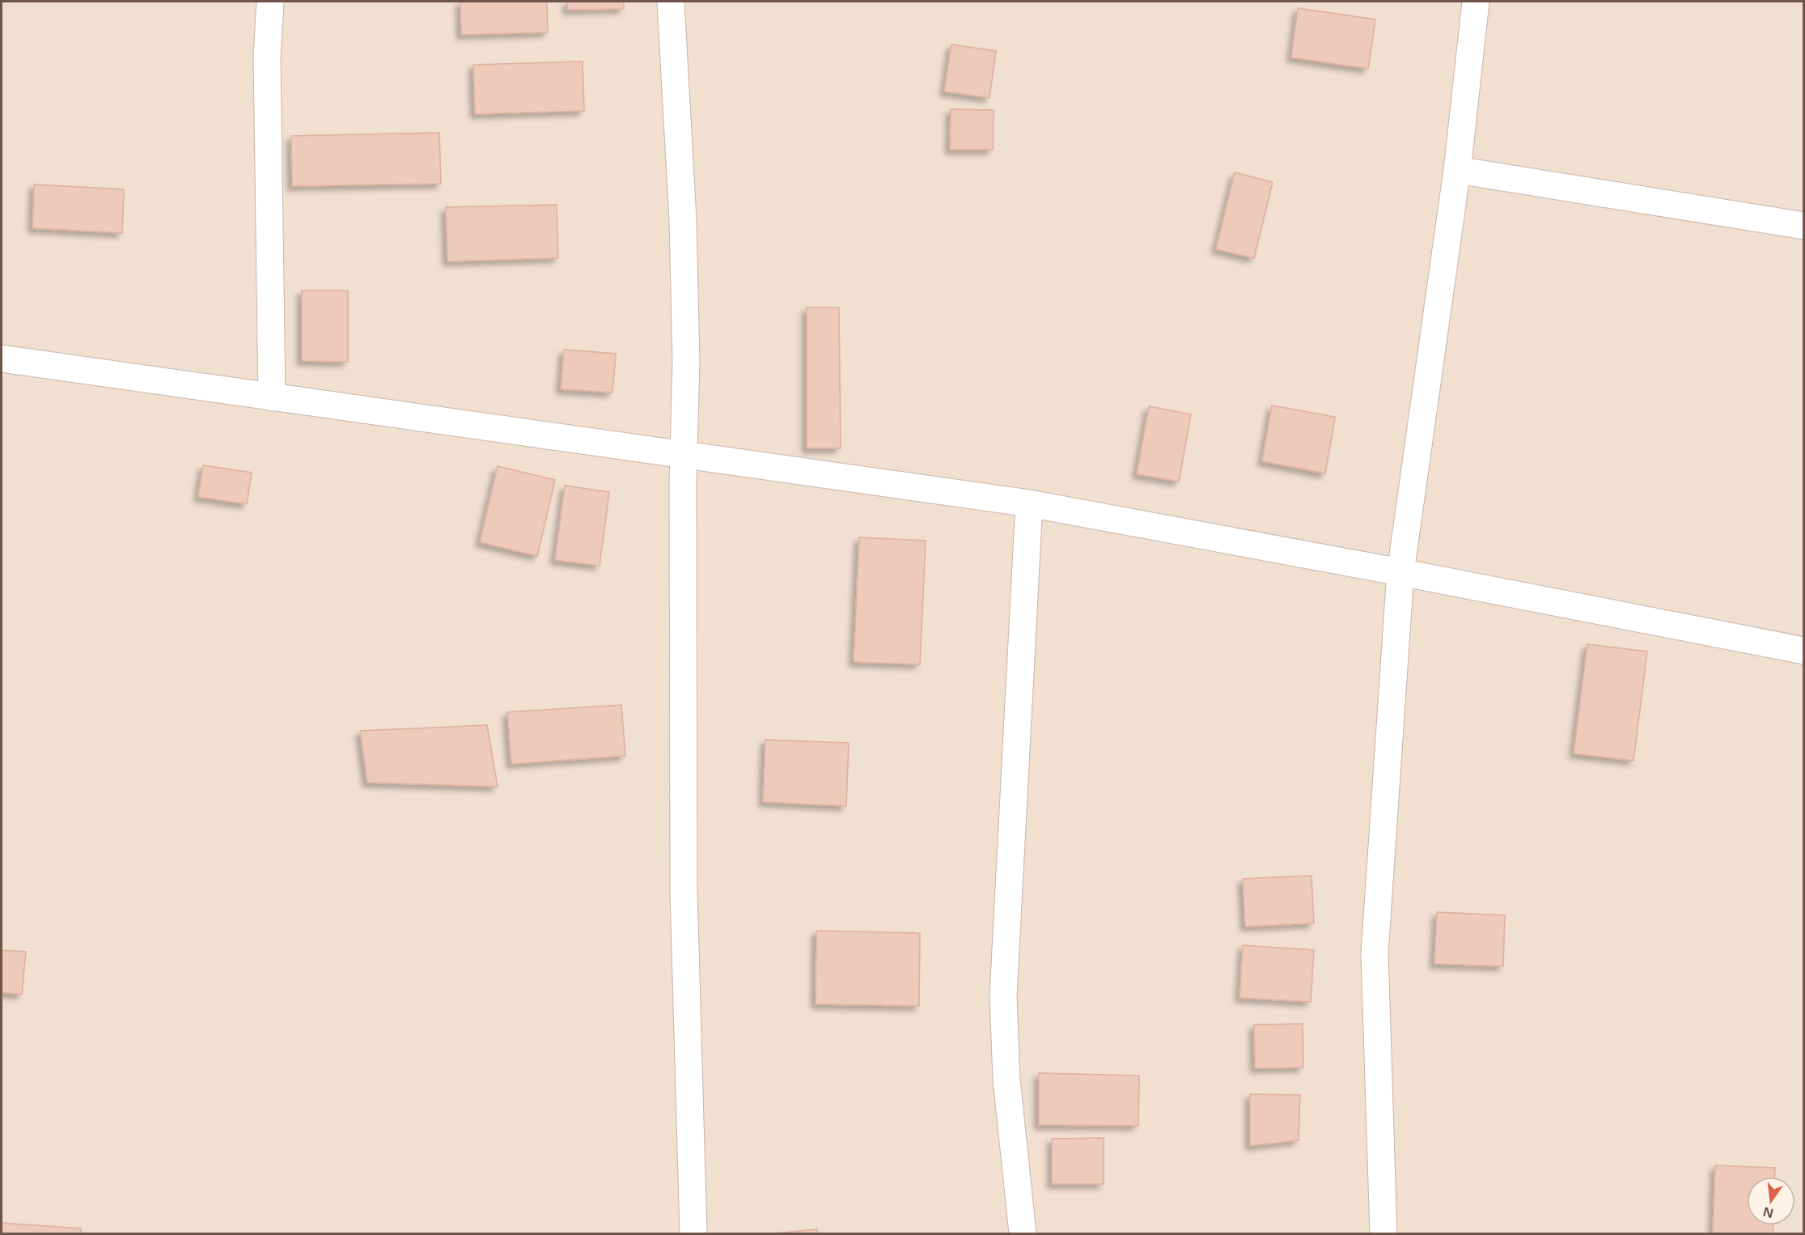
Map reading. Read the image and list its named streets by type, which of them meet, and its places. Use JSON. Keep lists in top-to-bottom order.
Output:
{
  "north": "bottom"
}
